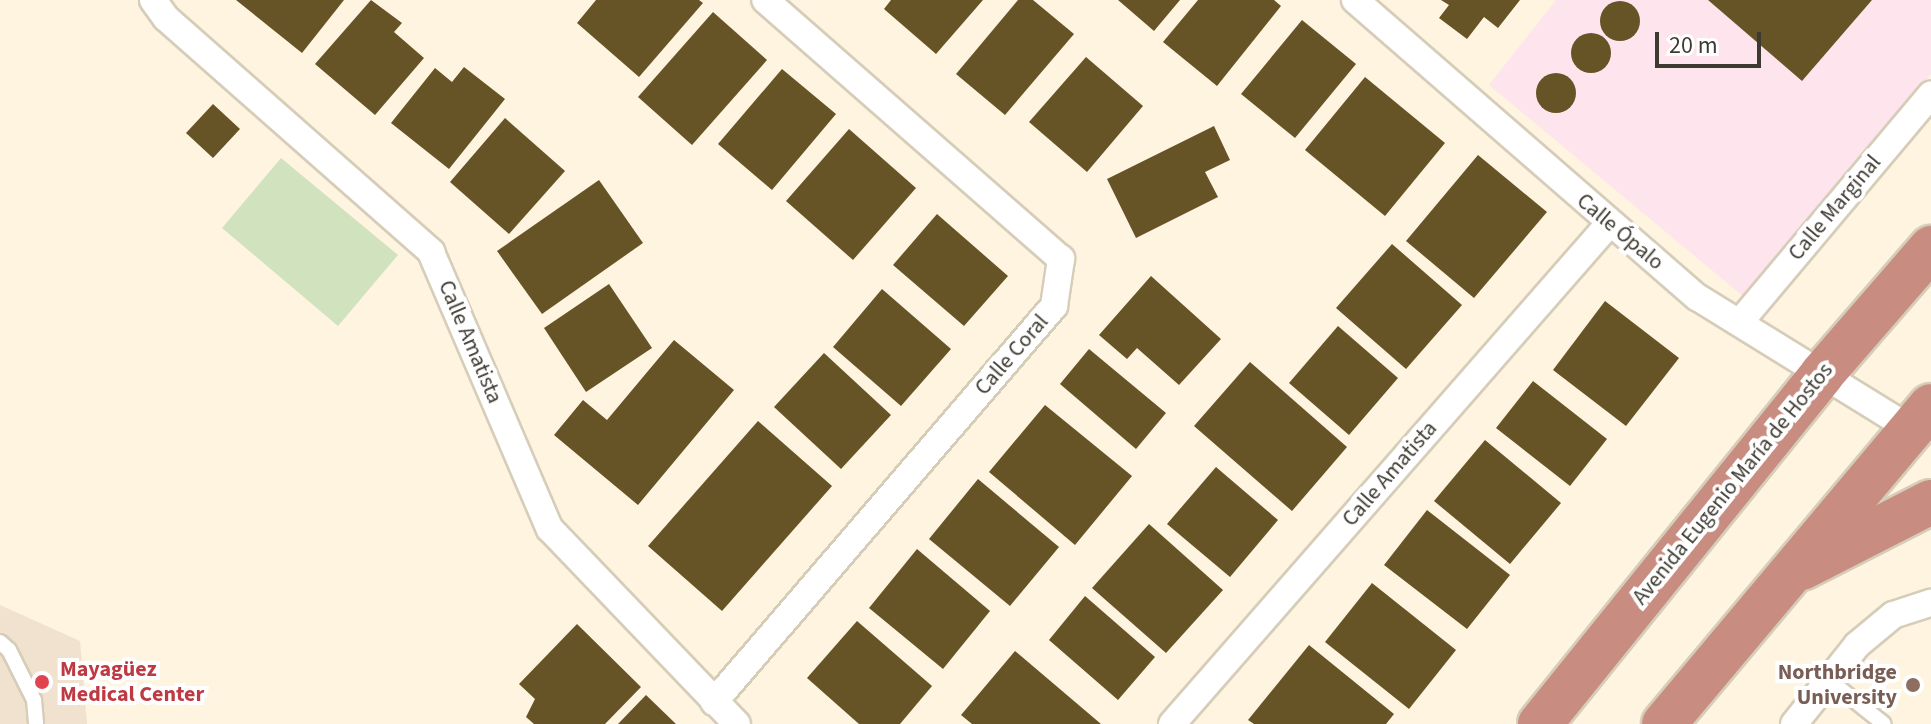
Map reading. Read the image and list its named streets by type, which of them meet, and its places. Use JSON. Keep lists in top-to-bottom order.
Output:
{
  "streets": {
    "highway": ["Avenida Eugenio María de Hostos"],
    "street": [
      "Calle Marginal",
      "Calle Ópalo",
      "Calle Amatista",
      "Calle Coral"
    ]
  },
  "crossings": [
    ["Calle Marginal", "Calle Ópalo"],
    ["Calle Ópalo", "Calle Amatista"],
    ["Calle Ópalo", "Avenida Eugenio María de Hostos"],
    ["Calle Amatista", "Calle Coral"]
  ],
  "places": ["Mayagüez Medical Center", "Northbridge University"],
  "scale_bar": "20 m"
}
